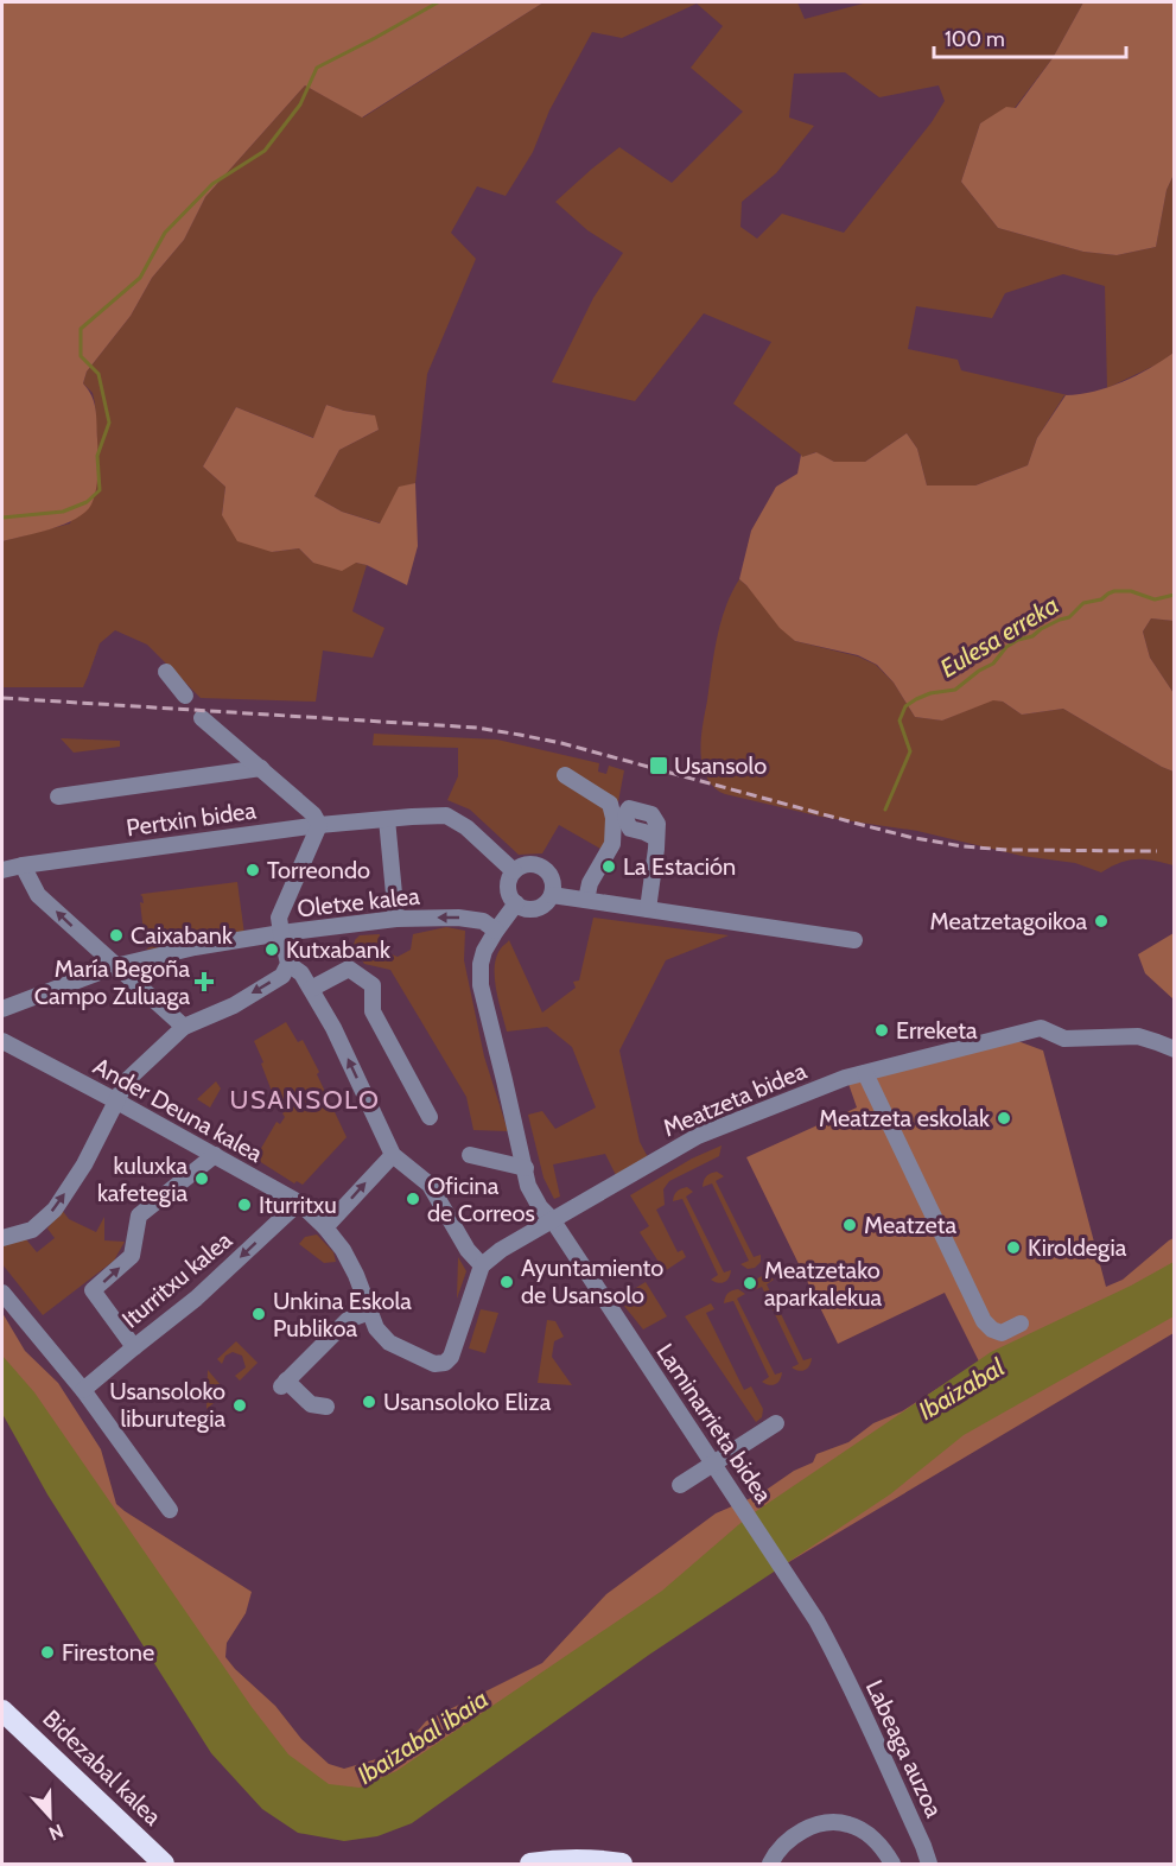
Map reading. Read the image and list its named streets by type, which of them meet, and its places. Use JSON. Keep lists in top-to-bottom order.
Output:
{
  "streets": {
    "highway": ["Bidezabal kalea"],
    "street": [
      "Pertxin bidea",
      "Oletxe kalea",
      "Meatzeta bidea",
      "Ander Deuna kalea",
      "Iturritxu kalea",
      "Laminarrieta bidea",
      "Labeaga auzoa"
    ]
  },
  "crossings": [
    ["Pertxin bidea", "Laminarrieta bidea"],
    ["Oletxe kalea", "Laminarrieta bidea"],
    ["Meatzeta bidea", "Laminarrieta bidea"],
    ["Ander Deuna kalea", "Iturritxu kalea"],
    ["Laminarrieta bidea", "Labeaga auzoa"]
  ],
  "one_way": ["Oletxe kalea", "Iturritxu kalea"],
  "districts": ["USANSOLO"],
  "water": ["Eulesa erreka", "Ibaizabal", "Ibaizabal ibaia"],
  "places": {
    "transit": ["Usansolo"],
    "other": [
      "La Estación",
      "Torreondo",
      "Meatzetagoikoa",
      "Caixabank",
      "Kutxabank",
      "Erreketa",
      "Meatzeta eskolak",
      "kuluxka kafetegia",
      "Oficina de Correos",
      "Iturritxu",
      "Meatzeta",
      "Kiroldegia",
      "Ayuntamiento de Usansolo",
      "Meatzetako aparkalekua",
      "Unkina Eskola Publikoa",
      "Usansoloko Eliza",
      "Usansoloko liburutegia",
      "Firestone"
    ],
    "health": ["María Begoña Campo Zuluaga"]
  },
  "scale_bar": "100 m",
  "north": "bottom"
}
